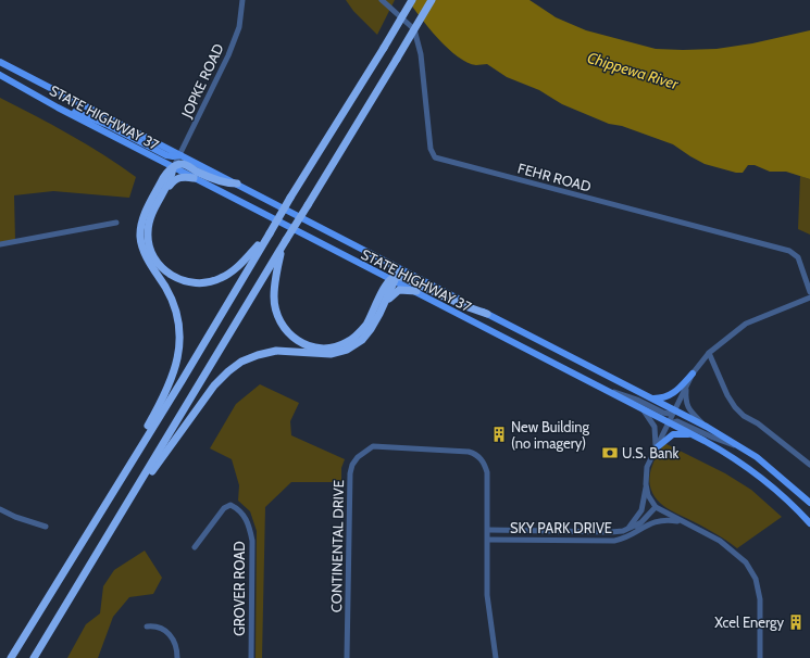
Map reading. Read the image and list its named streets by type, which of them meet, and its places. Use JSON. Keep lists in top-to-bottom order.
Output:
{
  "streets": {
    "main road": ["STATE HIGHWAY 37"],
    "street": [
      "JOPKE ROAD",
      "FEHR ROAD",
      "SKY PARK DRIVE",
      "CONTINENTAL DRIVE",
      "GROVER ROAD"
    ]
  },
  "crossings": [
    ["JOPKE ROAD", "STATE HIGHWAY 37"],
    ["SKY PARK DRIVE", "CONTINENTAL DRIVE"]
  ],
  "water": ["Chippewa River"],
  "places": {
    "building": ["New Building (no imagery)", "Xcel Energy"],
    "bank": ["U.S. Bank"]
  }
}
